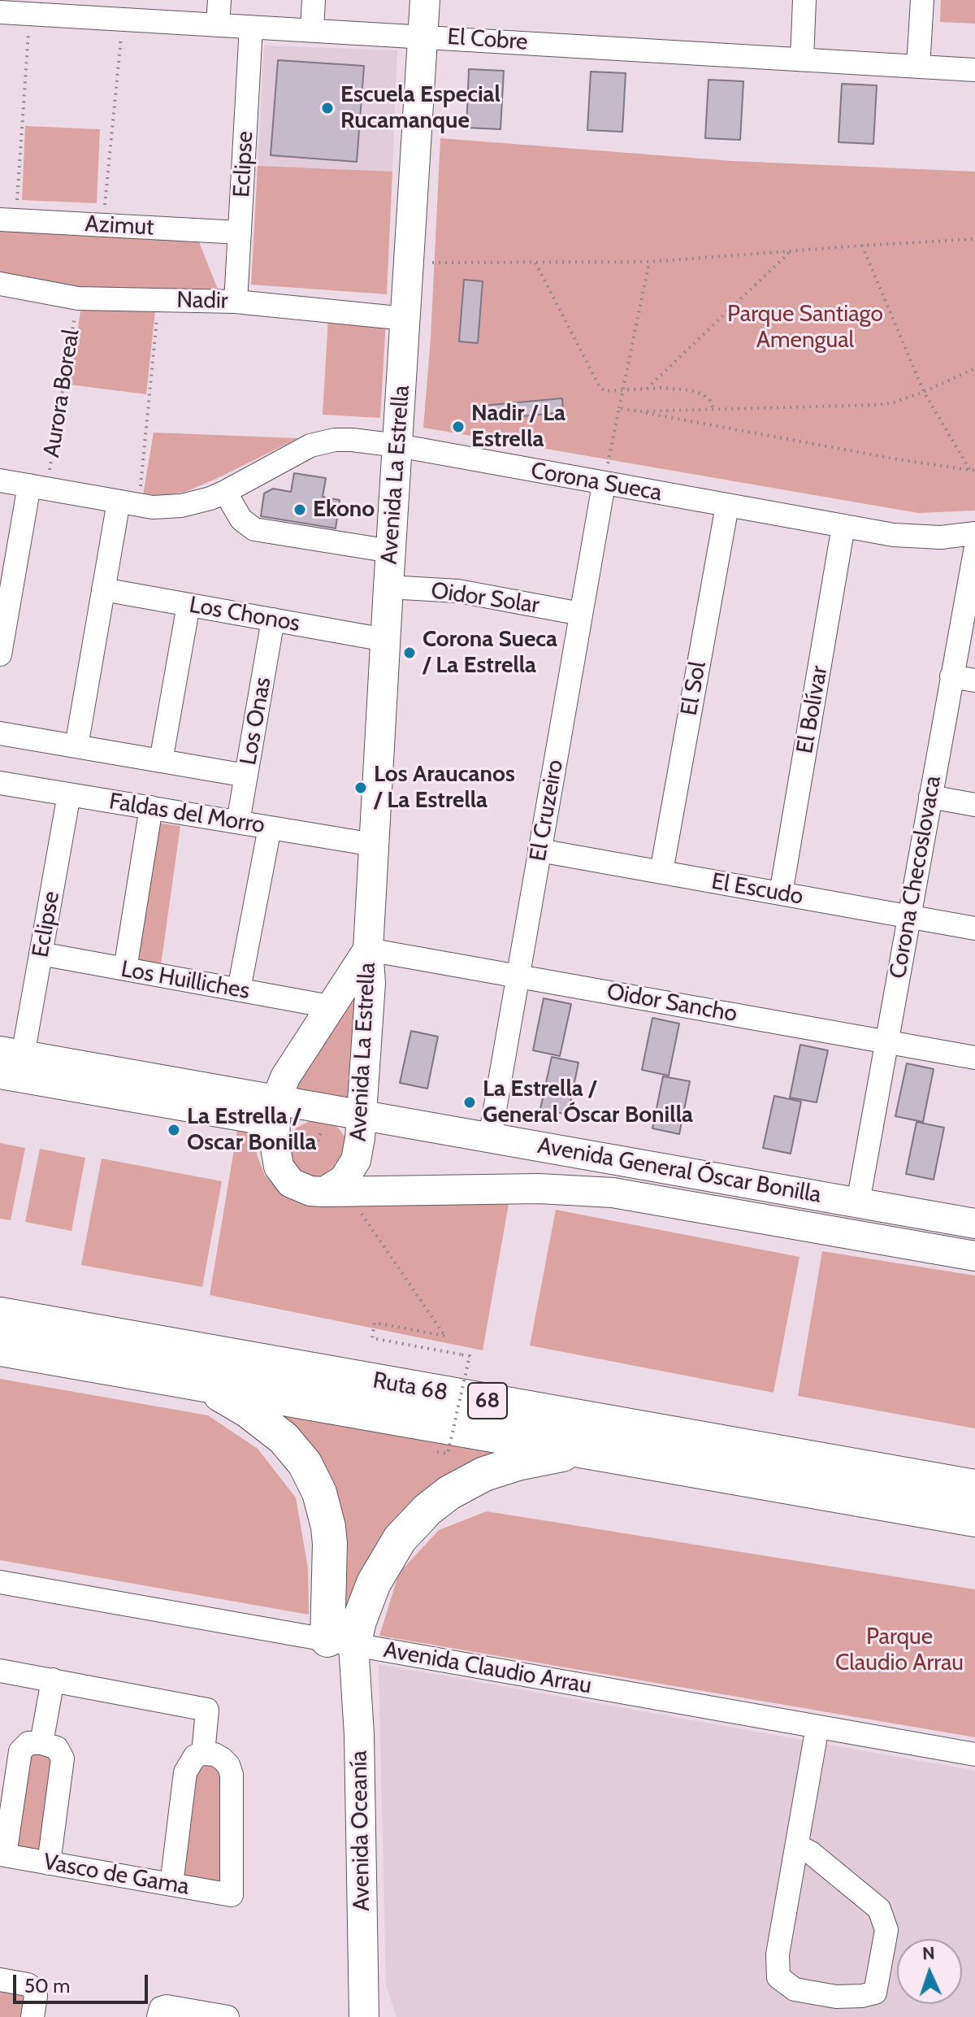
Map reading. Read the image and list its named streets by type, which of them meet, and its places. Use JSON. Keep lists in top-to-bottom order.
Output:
{
  "streets": {
    "highway": ["Ruta 68", "68"],
    "main road": ["Avenida La Estrella", "Avenida General Óscar Bonilla", "Avenida Oceanía"],
    "street": [
      "El Cobre",
      "Eclipse",
      "Azimut",
      "Nadir",
      "Aurora Boreal",
      "Corona Sueca",
      "Oidor Solar",
      "Los Chonos",
      "El Sol",
      "El Bolívar",
      "Los Onas",
      "El Cruzeiro",
      "Faldas del Morro",
      "Corona Checoslovaca",
      "El Escudo",
      "Los Huilliches",
      "Oidor Sancho",
      "Avenida Claudio Arrau",
      "Vasco de Gama"
    ]
  },
  "crossings": [
    ["El Cobre", "Eclipse"],
    ["El Cobre", "Avenida La Estrella"],
    ["Eclipse", "Azimut"],
    ["Eclipse", "Nadir"],
    ["Eclipse", "Faldas del Morro"],
    ["Eclipse", "Los Huilliches"],
    ["Eclipse", "Avenida General Óscar Bonilla"],
    ["Nadir", "Aurora Boreal"],
    ["Nadir", "Avenida La Estrella"],
    ["Aurora Boreal", "Corona Sueca"],
    ["Avenida La Estrella", "Corona Sueca"],
    ["Avenida La Estrella", "Oidor Solar"],
    ["Avenida La Estrella", "Los Chonos"],
    ["Avenida La Estrella", "Faldas del Morro"],
    ["Avenida La Estrella", "Los Huilliches"],
    ["Avenida La Estrella", "Oidor Sancho"],
    ["Avenida La Estrella", "Avenida General Óscar Bonilla"],
    ["Corona Sueca", "El Sol"],
    ["Corona Sueca", "El Bolívar"],
    ["Corona Sueca", "El Cruzeiro"],
    ["Oidor Solar", "El Cruzeiro"],
    ["Los Chonos", "Los Onas"],
    ["El Sol", "El Escudo"],
    ["El Bolívar", "El Escudo"],
    ["Los Onas", "Faldas del Morro"],
    ["El Cruzeiro", "El Escudo"],
    ["El Cruzeiro", "Oidor Sancho"],
    ["El Cruzeiro", "Avenida General Óscar Bonilla"],
    ["Corona Checoslovaca", "El Escudo"],
    ["Corona Checoslovaca", "Oidor Sancho"],
    ["Corona Checoslovaca", "Avenida General Óscar Bonilla"],
    ["Avenida Claudio Arrau", "Avenida Oceanía"]
  ],
  "parks": ["Parque Santiago Amengual", "Parque Claudio Arrau"],
  "places": [
    "Escuela Especial Rucamanque",
    "Nadir / La Estrella",
    "Ekono",
    "Corona Sueca / La Estrella",
    "Los Araucanos / La Estrella",
    "La Estrella / General Óscar Bonilla",
    "La Estrella / Oscar Bonilla"
  ],
  "scale_bar": "50 m",
  "north": "top"
}
